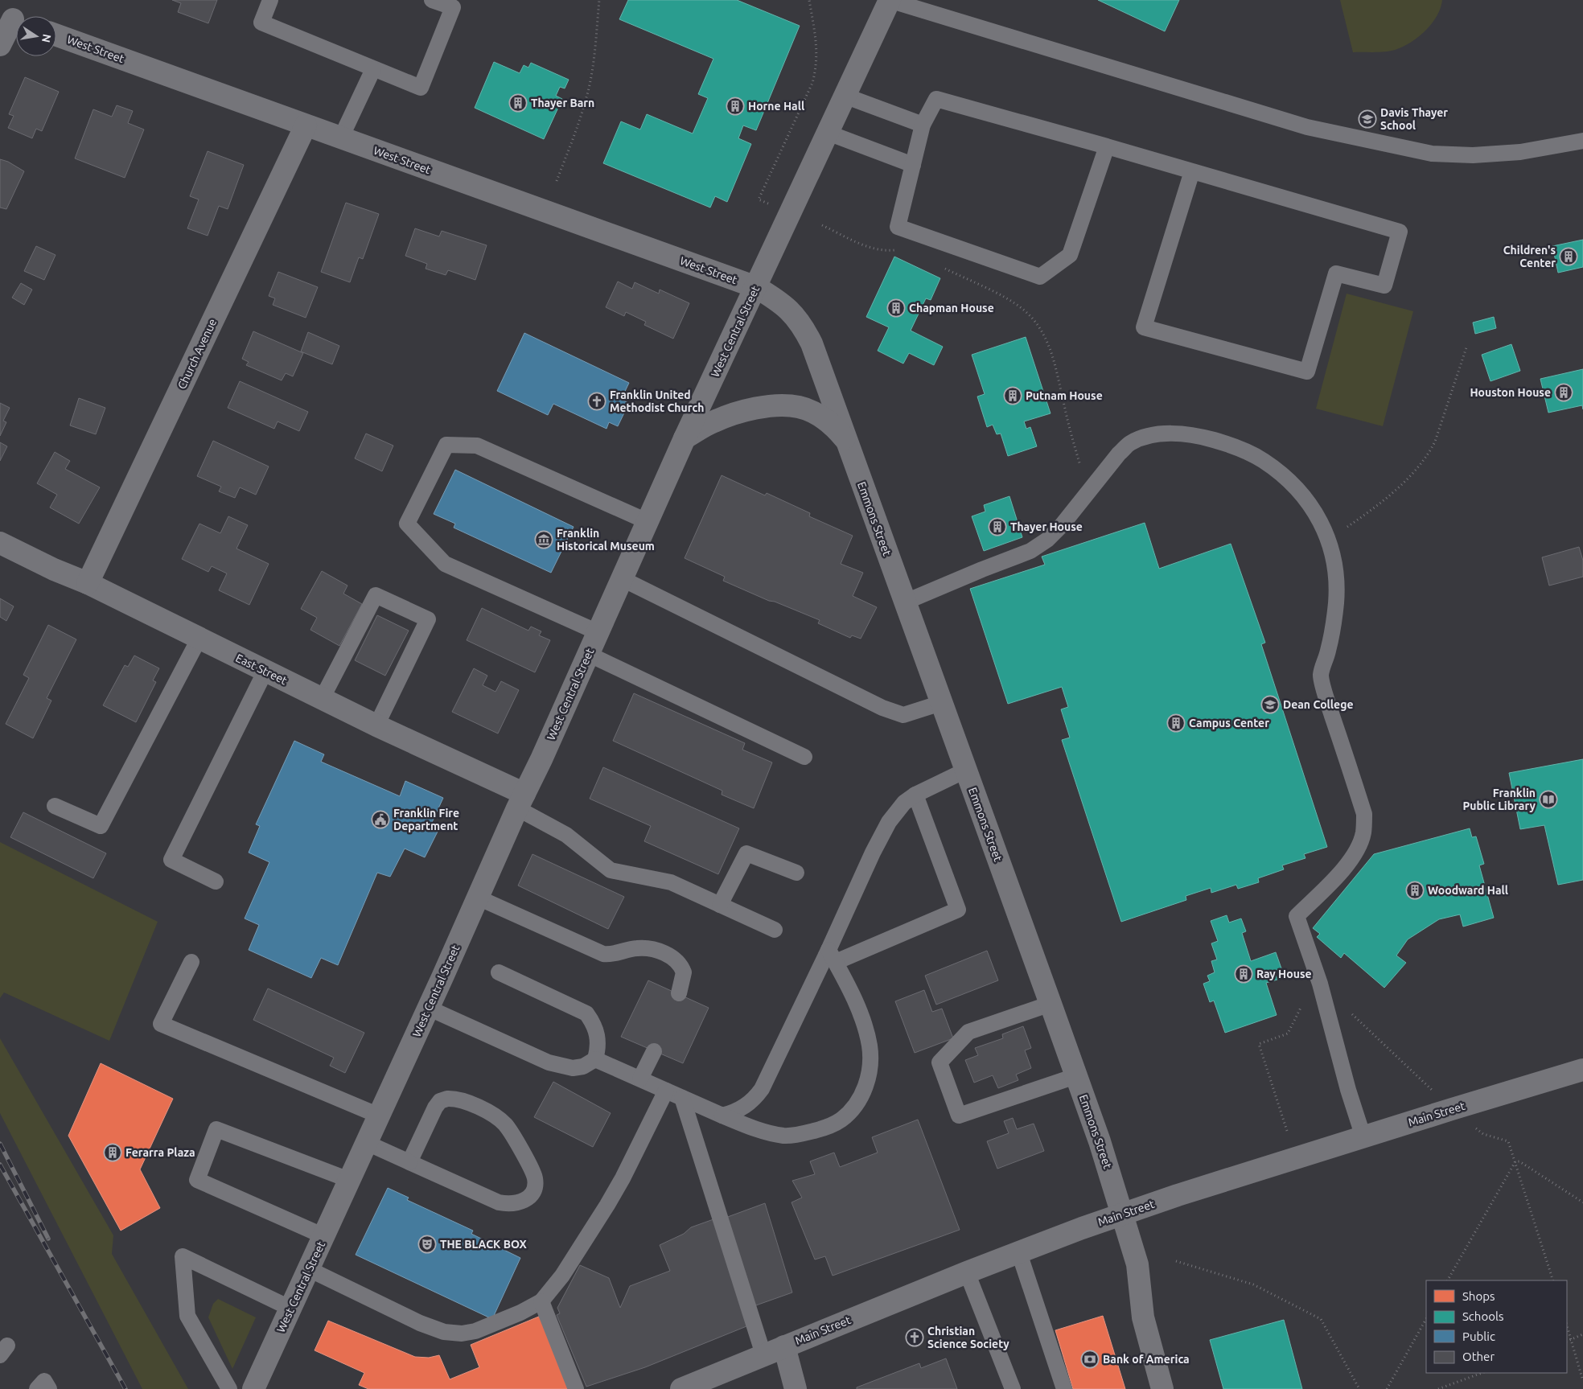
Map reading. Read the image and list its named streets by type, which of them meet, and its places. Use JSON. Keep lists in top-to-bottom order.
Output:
{
  "streets": {
    "main road": [
      "West Street",
      "West Central Street",
      "Church Avenue",
      "Emmons Street",
      "East Street",
      "Main Street"
    ]
  },
  "crossings": [
    ["West Street", "West Central Street"],
    ["West Street", "Church Avenue"],
    ["West Street", "Emmons Street"],
    ["West Central Street", "Emmons Street"],
    ["West Central Street", "East Street"],
    ["Church Avenue", "East Street"],
    ["Emmons Street", "Main Street"]
  ],
  "places": {
    "building": [
      "Thayer Barn",
      "Horne Hall",
      "Children's Center",
      "Chapman House",
      "Houston House",
      "Putnam House",
      "Thayer House",
      "Campus Center",
      "Woodward Hall",
      "Ray House",
      "Ferarra Plaza"
    ],
    "school or university": ["Davis Thayer School", "Dean College"],
    "church": ["Franklin United Methodist Church", "Christian Science Society"],
    "museum": ["Franklin Historical Museum"],
    "library": ["Franklin Public Library"],
    "public building": ["Franklin Fire Department"],
    "theatre": ["THE BLACK BOX"],
    "bank": ["Bank of America"]
  },
  "legend": [
    "Shops",
    "Schools",
    "Public",
    "Other"
  ],
  "north": "right"
}
